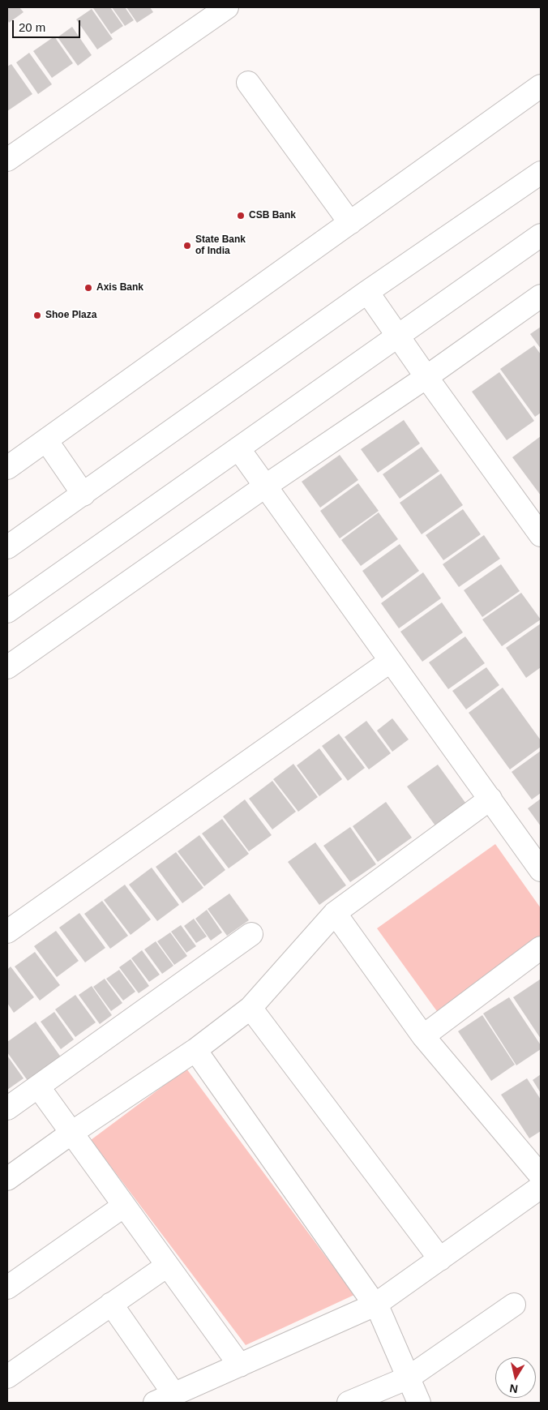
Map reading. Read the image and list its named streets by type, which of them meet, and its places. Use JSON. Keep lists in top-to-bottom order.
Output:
{
  "places": [
    "CSB Bank",
    "State Bank of India",
    "Axis Bank",
    "Shoe Plaza"
  ],
  "scale_bar": "20 m",
  "north": "bottom"
}
